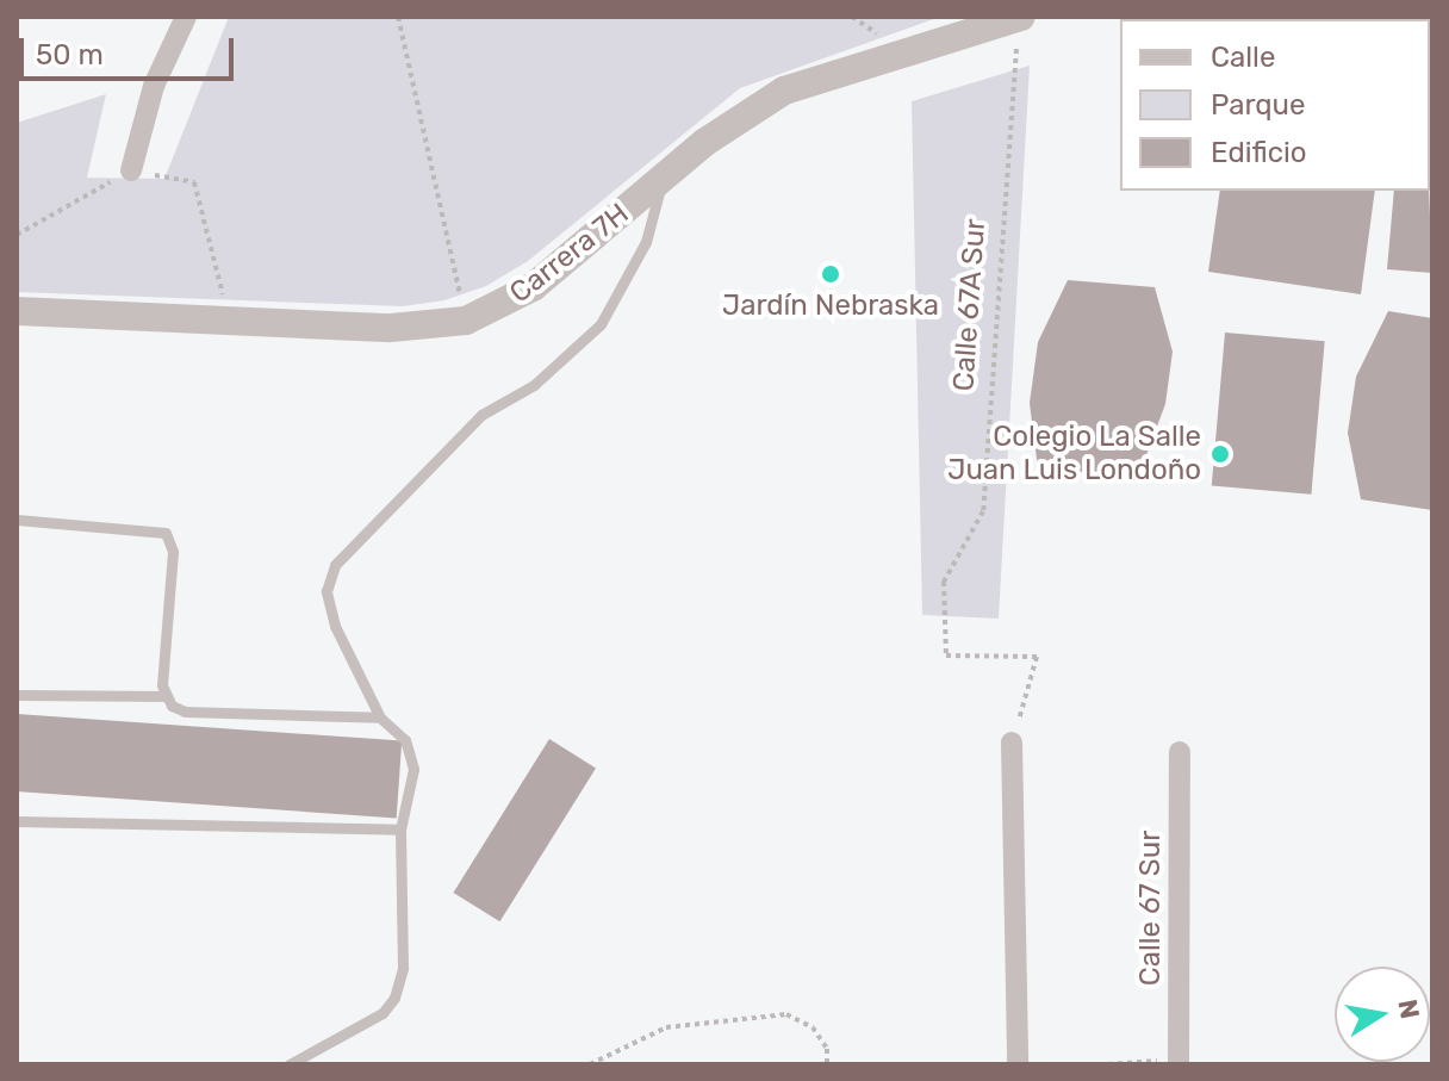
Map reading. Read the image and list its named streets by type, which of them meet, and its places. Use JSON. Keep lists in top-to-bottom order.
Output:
{
  "streets": {
    "street": ["Carrera 7H", "Calle 67 Sur"],
    "path": ["Calle 67A Sur"]
  },
  "crossings": [
    ["Carrera 7H", "Calle 67A Sur"]
  ],
  "places": ["Jardín Nebraska", "Colegio La Salle Juan Luis Londoño"],
  "legend": ["Calle", "Parque", "Edificio"],
  "scale_bar": "50 m",
  "north": "right"
}
